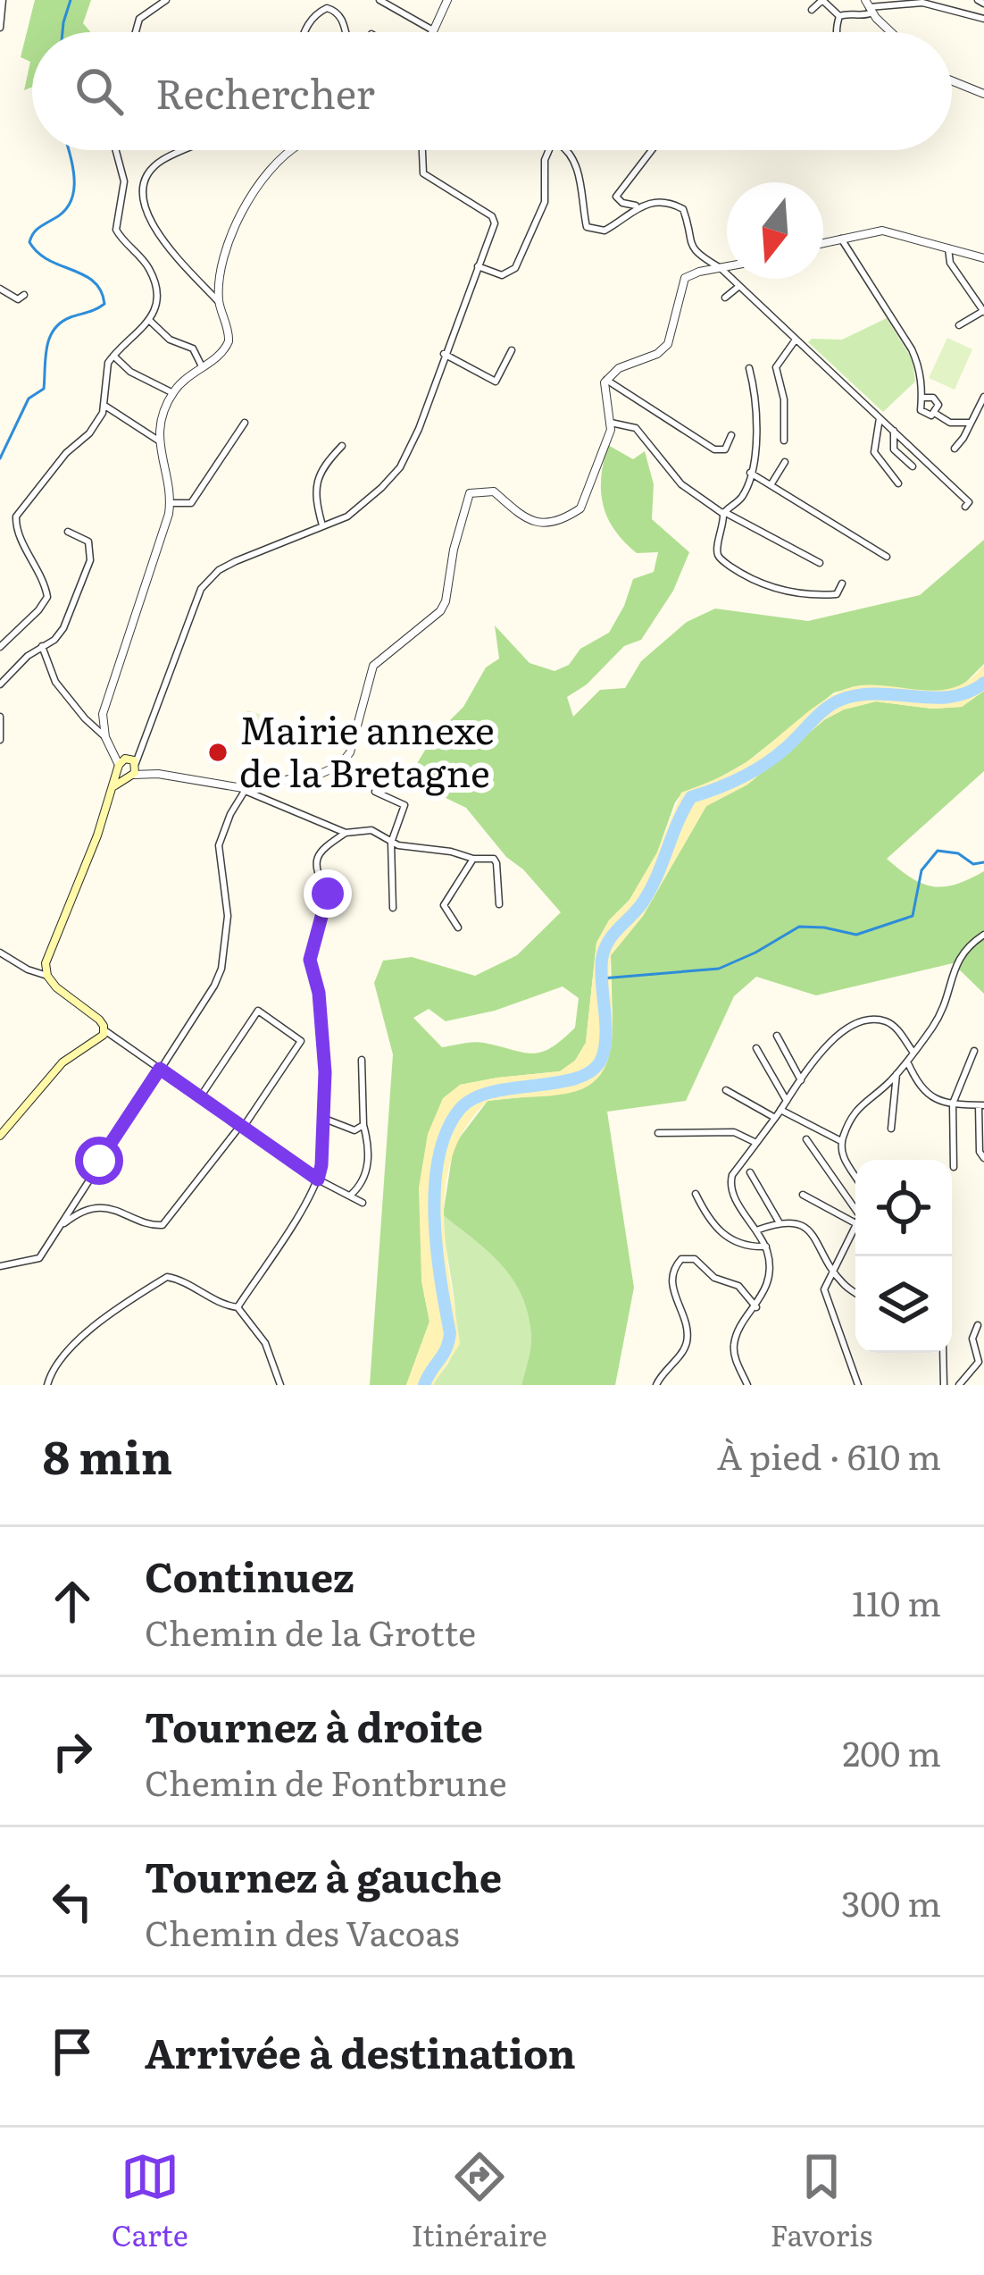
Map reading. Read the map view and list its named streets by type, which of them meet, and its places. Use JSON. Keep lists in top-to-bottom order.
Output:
{
  "places": ["Mairie annexe de la Bretagne"],
  "north": "bottom",
  "page": {
    "search": "Rechercher",
    "heading": ["8 min", "À pied · 610 m"],
    "list": [
      ["Continuez", "Chemin de la Grotte", "110 m"],
      ["Tournez à droite", "Chemin de Fontbrune", "200 m"],
      ["Tournez à gauche", "Chemin des Vacoas", "300 m"],
      "Arrivée à destination"
    ],
    "nav": ["Carte", "Itinéraire", "Favoris"]
  }
}
